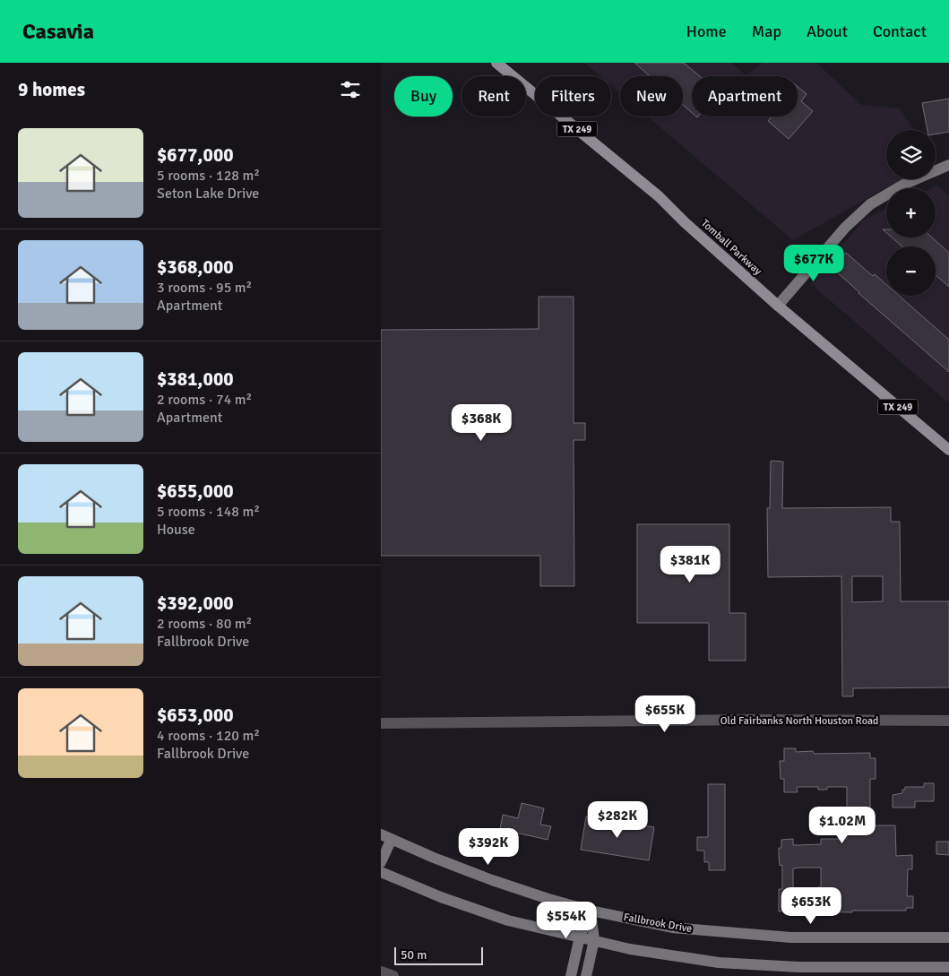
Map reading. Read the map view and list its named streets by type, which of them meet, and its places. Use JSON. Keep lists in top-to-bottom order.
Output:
{
  "streets": {
    "main road": ["TX 249", "Tomball Parkway", "Fallbrook Drive"],
    "street": ["Old Fairbanks North Houston Road"]
  },
  "scale_bar": "50 m",
  "page": {
    "header": "Casavia",
    "nav": [
      "Home",
      "Map",
      "About",
      "Contact"
    ],
    "heading": "9 homes",
    "chip": [
      "Buy",
      "Rent",
      "Filters",
      "New",
      "Apartment"
    ],
    "list": [
      {
        "name": "$677,000",
        "note": "5 rooms · 128 m² · Seton Lake Drive"
      },
      {
        "name": "$368,000",
        "note": "3 rooms · 95 m² · Apartment"
      },
      {
        "name": "$381,000",
        "note": "2 rooms · 74 m² · Apartment"
      },
      {
        "name": "$655,000",
        "note": "5 rooms · 148 m² · House"
      },
      {
        "name": "$392,000",
        "note": "2 rooms · 80 m² · Fallbrook Drive"
      },
      {
        "name": "$653,000",
        "note": "4 rooms · 120 m² · Fallbrook Drive"
      }
    ],
    "map_buttons": ["+", "−"],
    "price": [
      "$677K",
      "$368K",
      "$381K",
      "$655K",
      "$282K",
      "$1.02M",
      "$392K",
      "$653K",
      "$554K"
    ],
    "scale": "50 m"
  }
}
